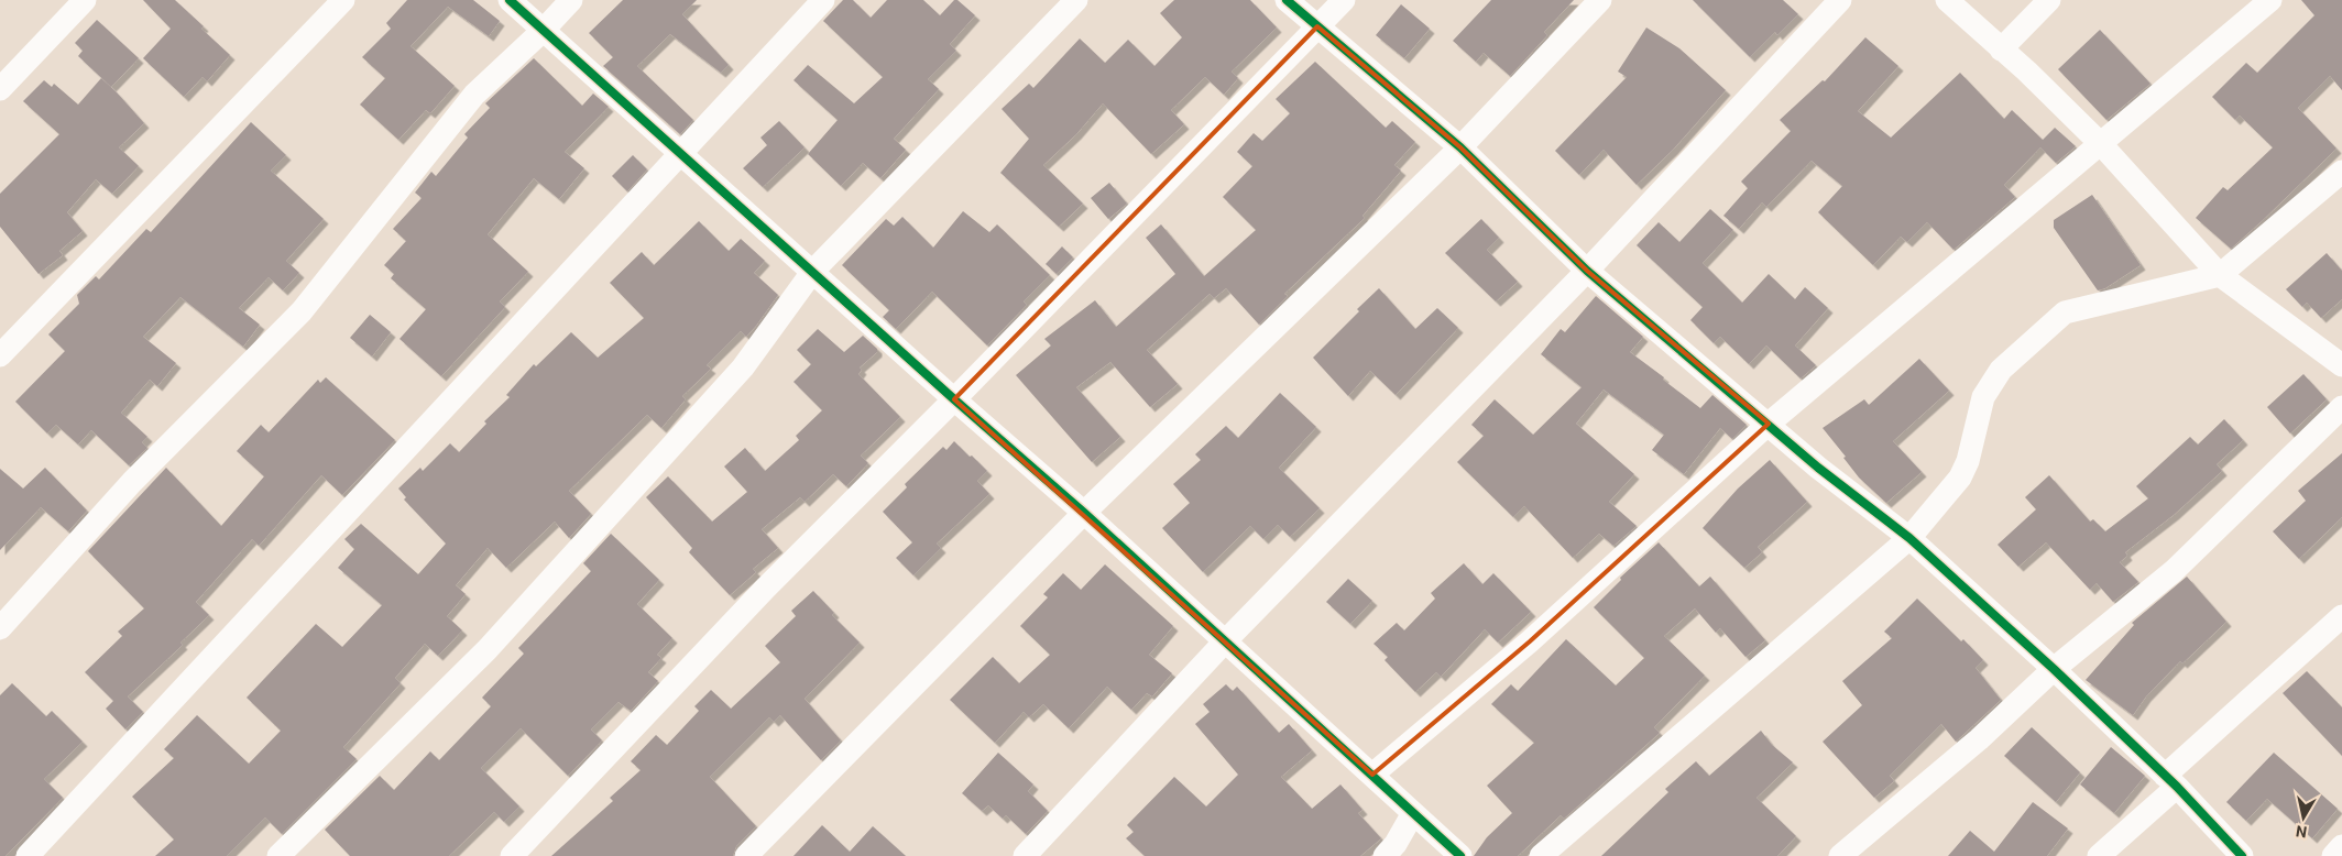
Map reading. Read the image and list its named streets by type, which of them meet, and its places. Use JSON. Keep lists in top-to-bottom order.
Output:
{
  "north": "bottom"
}
